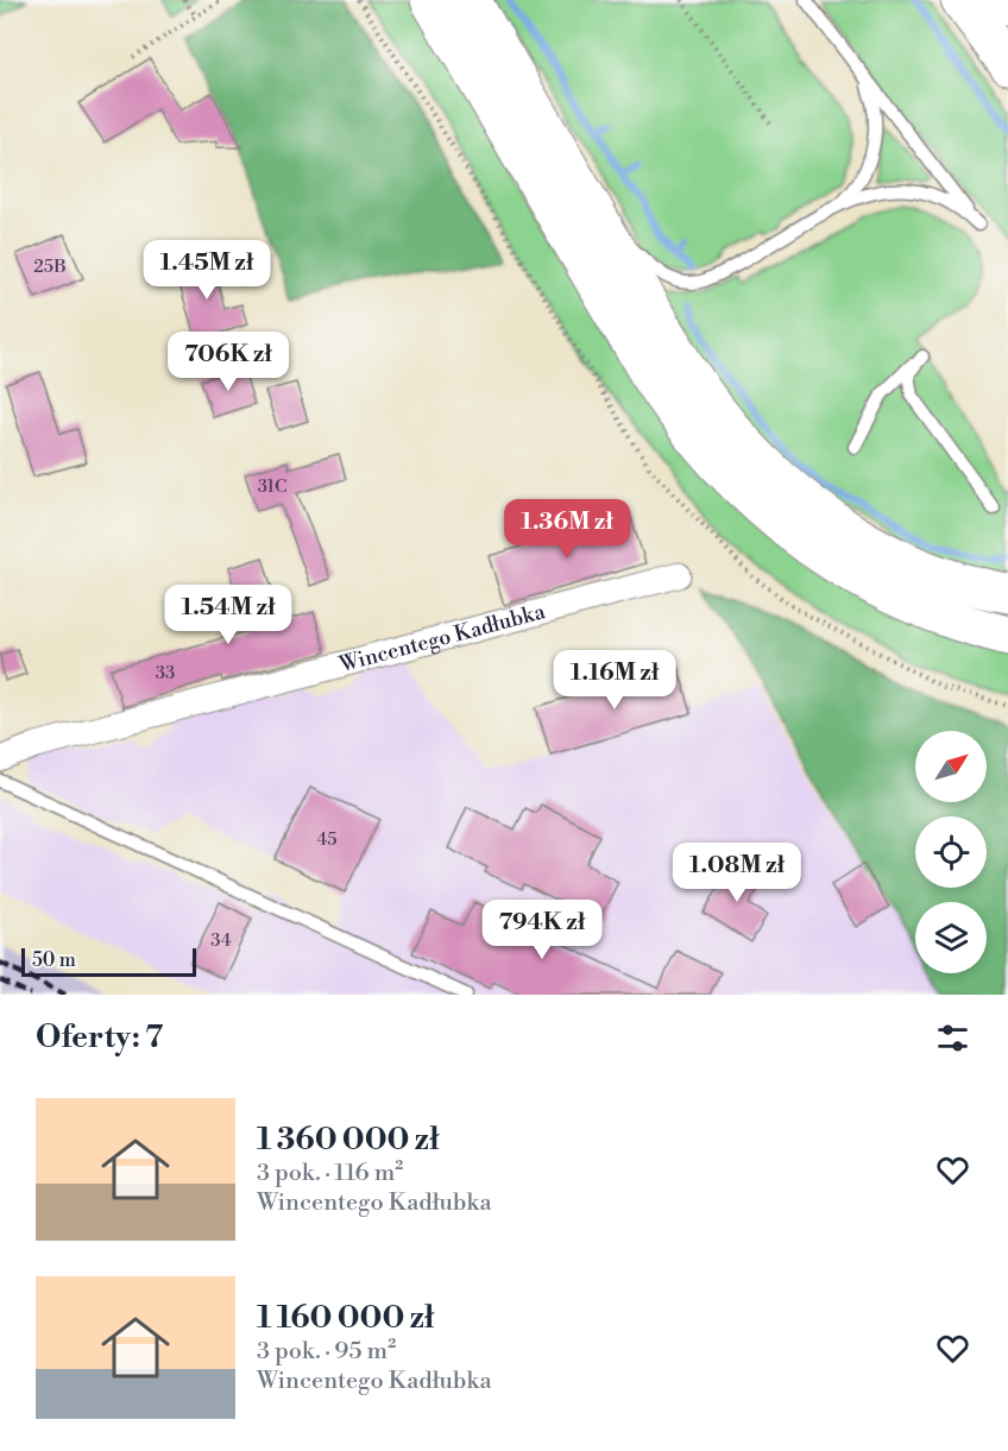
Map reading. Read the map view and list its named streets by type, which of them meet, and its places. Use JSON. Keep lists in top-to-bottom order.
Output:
{
  "streets": {
    "street": ["Wincentego Kadłubka"]
  },
  "house_numbers": [
    "25B",
    "31C",
    "33",
    "45",
    "34"
  ],
  "scale_bar": "50 m",
  "north": "top right",
  "page": {
    "price": [
      "1.45M zł",
      "706K zł",
      "1.36M zł",
      "1.54M zł",
      "1.16M zł",
      "1.08M zł",
      "794K zł"
    ],
    "scale": "50 m",
    "heading": "Oferty: 7",
    "list": [
      {
        "name": "1 360 000 zł",
        "note": "3 pok. · 116 m² · Wincentego Kadłubka"
      },
      {
        "name": "1 160 000 zł",
        "note": "3 pok. · 95 m² · Wincentego Kadłubka"
      }
    ]
  }
}
